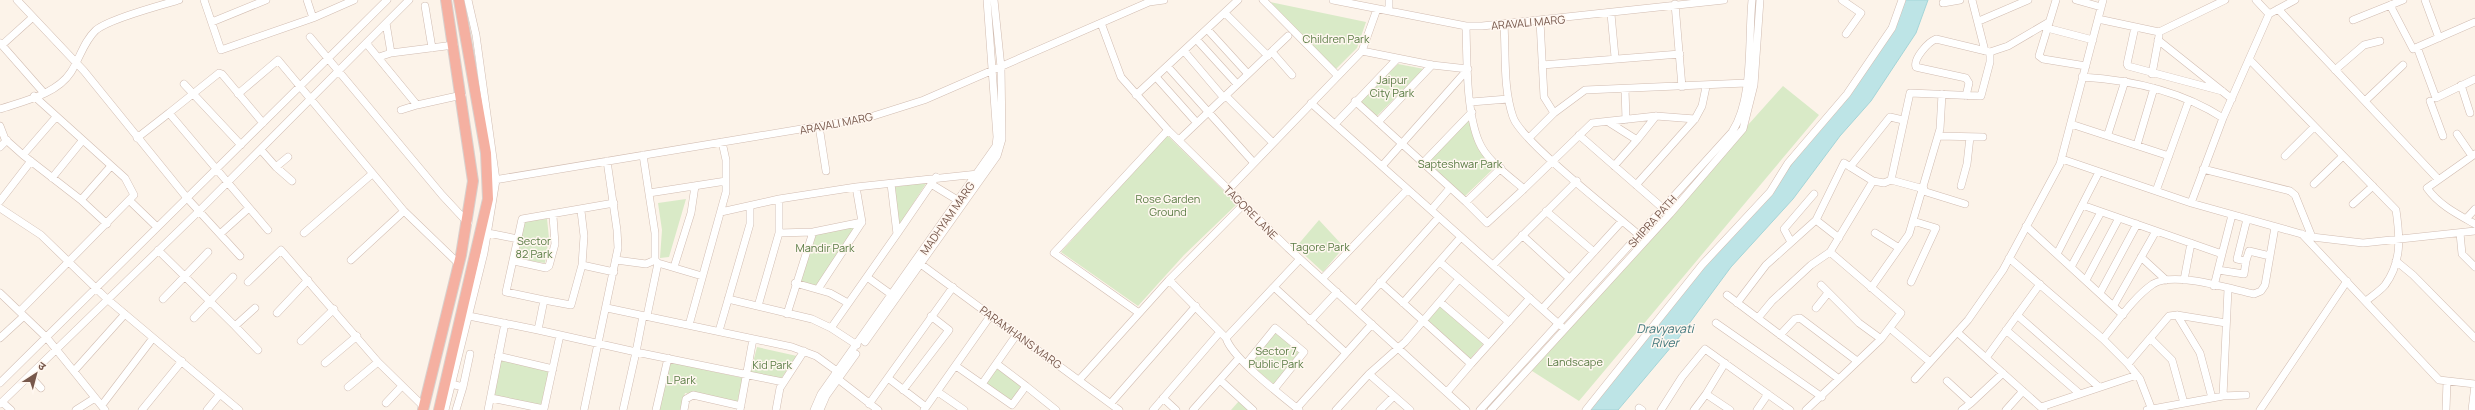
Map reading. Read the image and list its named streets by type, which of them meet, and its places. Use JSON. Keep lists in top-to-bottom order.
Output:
{
  "streets": {
    "street": [
      "ARAVALI MARG",
      "TAGORE LANE",
      "MADHYAM MARG",
      "SHIPRA PATH",
      "PARAMHANS MARG"
    ]
  },
  "crossings": [
    ["ARAVALI MARG", "TAGORE LANE"],
    ["ARAVALI MARG", "MADHYAM MARG"],
    ["MADHYAM MARG", "PARAMHANS MARG"]
  ],
  "water": ["Dravyavati River"],
  "parks": [
    "Children Park",
    "Jaipur City Park",
    "Sapteshwar Park",
    "Rose Garden Ground",
    "Sector 82 Park",
    "Tagore Park",
    "Mandir Park",
    "Sector 7 Public Park",
    "Landscape",
    "Kid Park",
    "L Park"
  ],
  "north": "top right"
}
